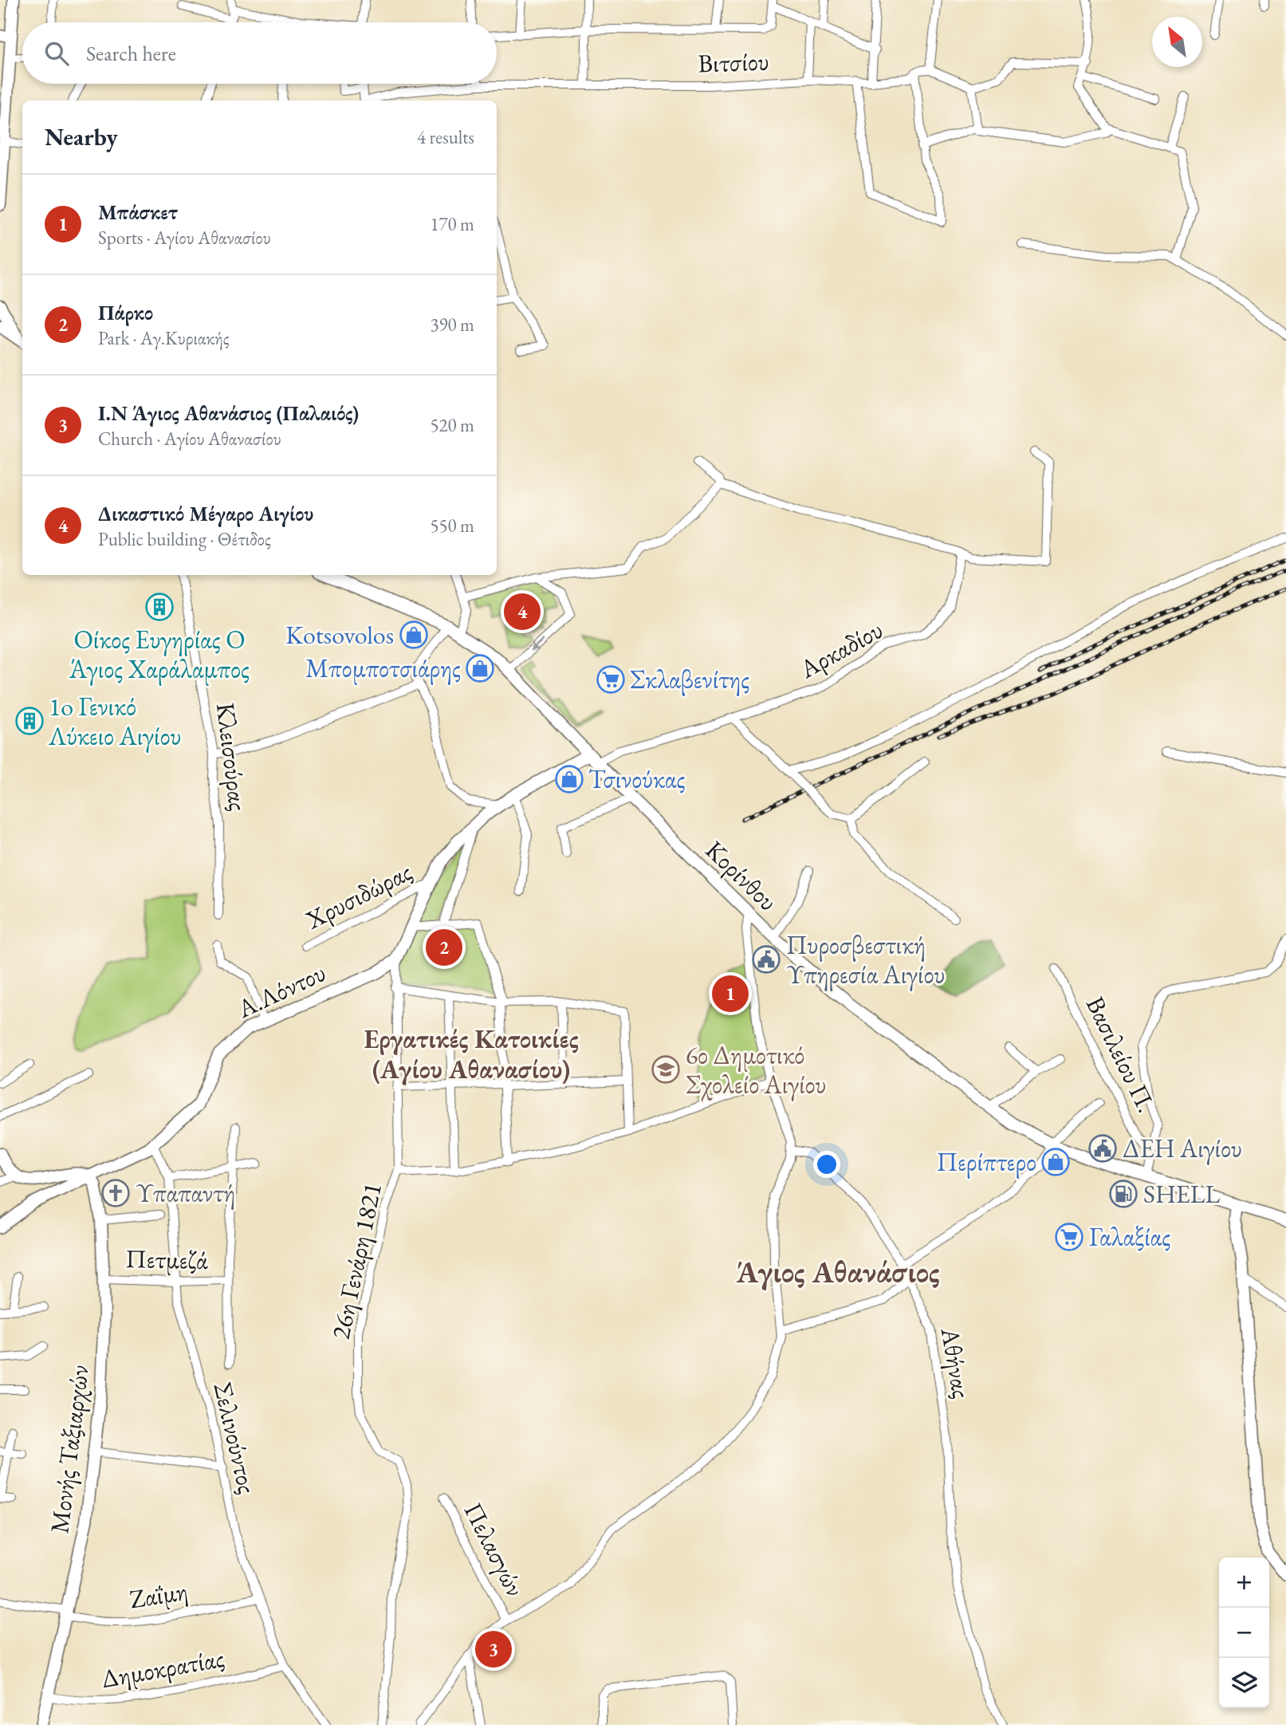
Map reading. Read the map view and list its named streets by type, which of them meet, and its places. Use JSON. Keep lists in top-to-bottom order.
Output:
{
  "streets": {
    "main road": ["Κορίνθου", "Α.Λόντου", "Μονής Ταξιαρχών"],
    "street": [
      "Βιτσίου",
      "Αρκαδίου",
      "Κλεισούρας",
      "Χρυσιδώρας",
      "Βασιλείου Π.",
      "Πετμεζά",
      "26η Γενάρη 1821",
      "Αθήνας",
      "Σελινούντος",
      "Πελασγών",
      "Ζαΐμη",
      "Δημοκρατίας"
    ]
  },
  "crossings": [
    ["Αρκαδίου", "Κορίνθου"],
    ["Α.Λόντου", "26η Γενάρη 1821"],
    ["Α.Λόντου", "Σελινούντος"],
    ["Α.Λόντου", "Μονής Ταξιαρχών"],
    ["Πετμεζά", "Σελινούντος"],
    ["Πετμεζά", "Μονής Ταξιαρχών"],
    ["Σελινούντος", "Ζαΐμη"],
    ["Σελινούντος", "Δημοκρατίας"],
    ["Μονής Ταξιαρχών", "Ζαΐμη"],
    ["Μονής Ταξιαρχών", "Δημοκρατίας"]
  ],
  "districts": ["Εργατικές Κατοικίες (Αγίου Αθανασίου)", "Άγιος Αθανάσιος"],
  "places": {
    "building": ["Οίκος Ευγηρίας Ο Άγιος Χαράλαμπος", "1o Γενικό Λύκειο Αιγίου"],
    "shop": [
      "Kotsovolos",
      "Μπομποτσιάρης",
      "Τσινούκας",
      "Περίπτερο"
    ],
    "supermarket": ["Σκλαβενίτης", "Γαλαξίας"],
    "public building": ["Πυροσβεστική Υπηρεσία Αιγίου", "ΔΕΗ Αιγίου"],
    "school or university": ["6ο Δημοτικό Σχολείο Αιγίου"],
    "church": ["Υπαπαντή"],
    "fuel station": ["SHELL"]
  },
  "north": "top left",
  "page": {
    "search": "Search here",
    "heading": ["Nearby", "4 results"],
    "list": [
      {
        "mark": "1",
        "name": "Μπάσκετ",
        "note": "Sports · Αγίου Αθανασίου",
        "value": "170 m"
      },
      {
        "mark": "2",
        "name": "Πάρκο",
        "note": "Park · Αγ.Κυριακής",
        "value": "390 m"
      },
      {
        "mark": "3",
        "name": "Ι.Ν Άγιος Αθανάσιος (Παλαιός)",
        "note": "Church · Αγίου Αθανασίου",
        "value": "520 m"
      },
      {
        "mark": "4",
        "name": "Δικαστικό Μέγαρο Αιγίου",
        "note": "Public building · Θέτιδος",
        "value": "550 m"
      }
    ],
    "pins": [
      "4",
      "2",
      "1",
      "3"
    ],
    "map_buttons": ["+", "−"]
  }
}
